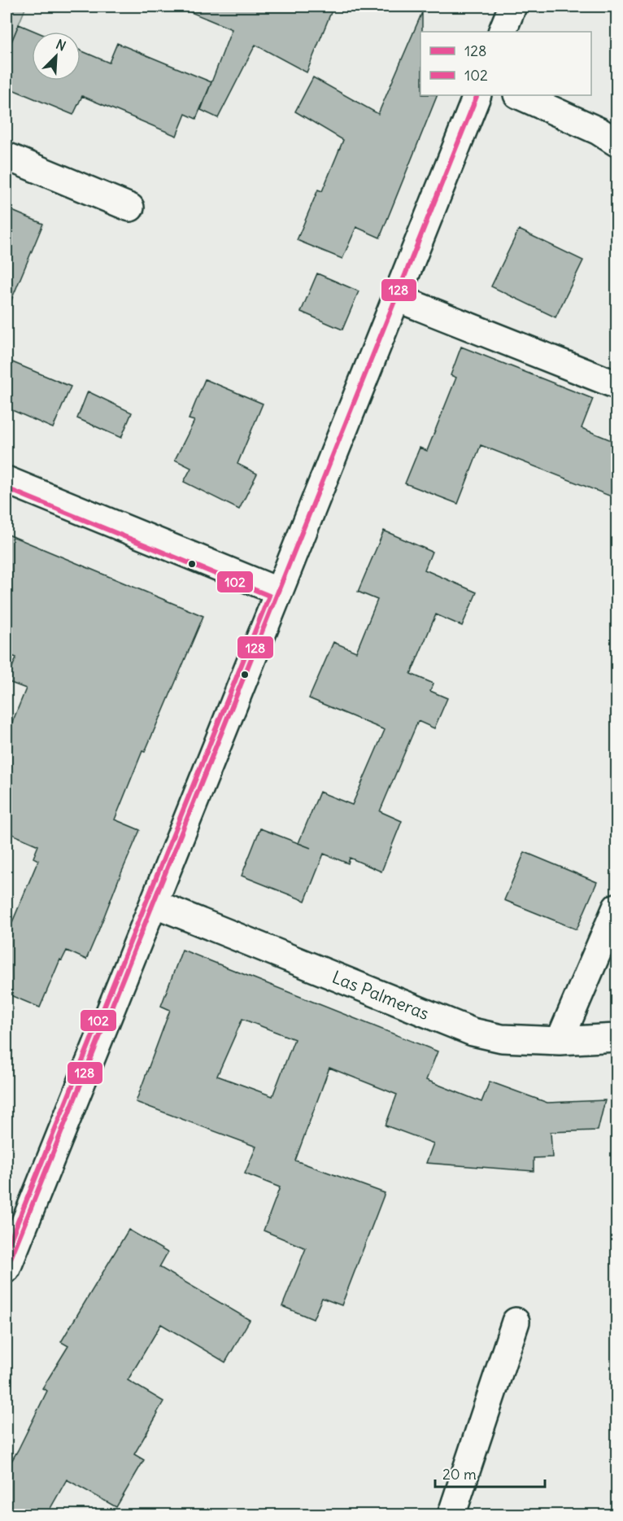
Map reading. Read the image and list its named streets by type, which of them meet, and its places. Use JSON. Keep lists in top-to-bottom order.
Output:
{
  "streets": {
    "street": ["Las Palmeras"]
  },
  "lines": ["transit line 128", "transit line 102"],
  "legend": ["128", "102"],
  "scale_bar": "20 m",
  "north": "top right"
}
